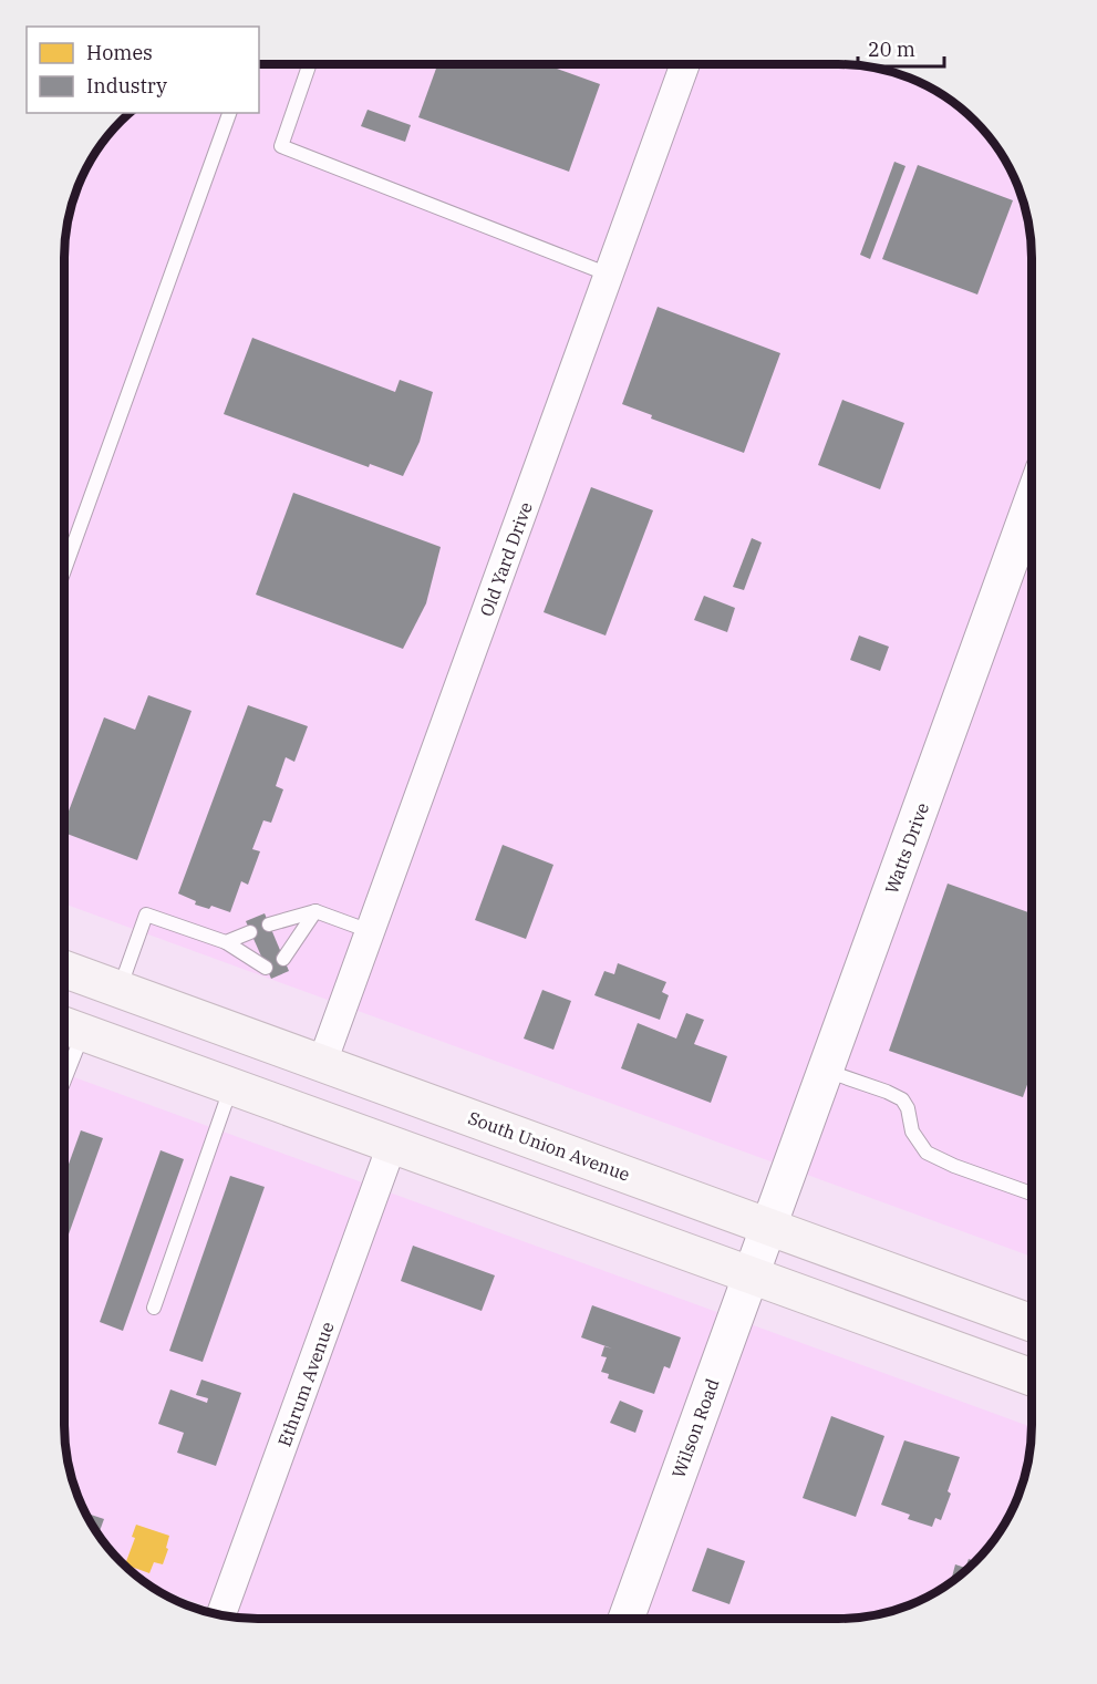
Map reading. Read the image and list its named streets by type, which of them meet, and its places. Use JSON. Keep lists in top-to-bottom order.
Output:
{
  "streets": {
    "main road": ["South Union Avenue"],
    "street": [
      "Old Yard Drive",
      "Watts Drive",
      "Ethrum Avenue",
      "Wilson Road"
    ]
  },
  "crossings": [
    ["Old Yard Drive", "South Union Avenue"],
    ["Watts Drive", "South Union Avenue"],
    ["Watts Drive", "Wilson Road"],
    ["South Union Avenue", "Wilson Road"]
  ],
  "legend": ["Homes", "Industry"],
  "scale_bar": "20 m"
}
